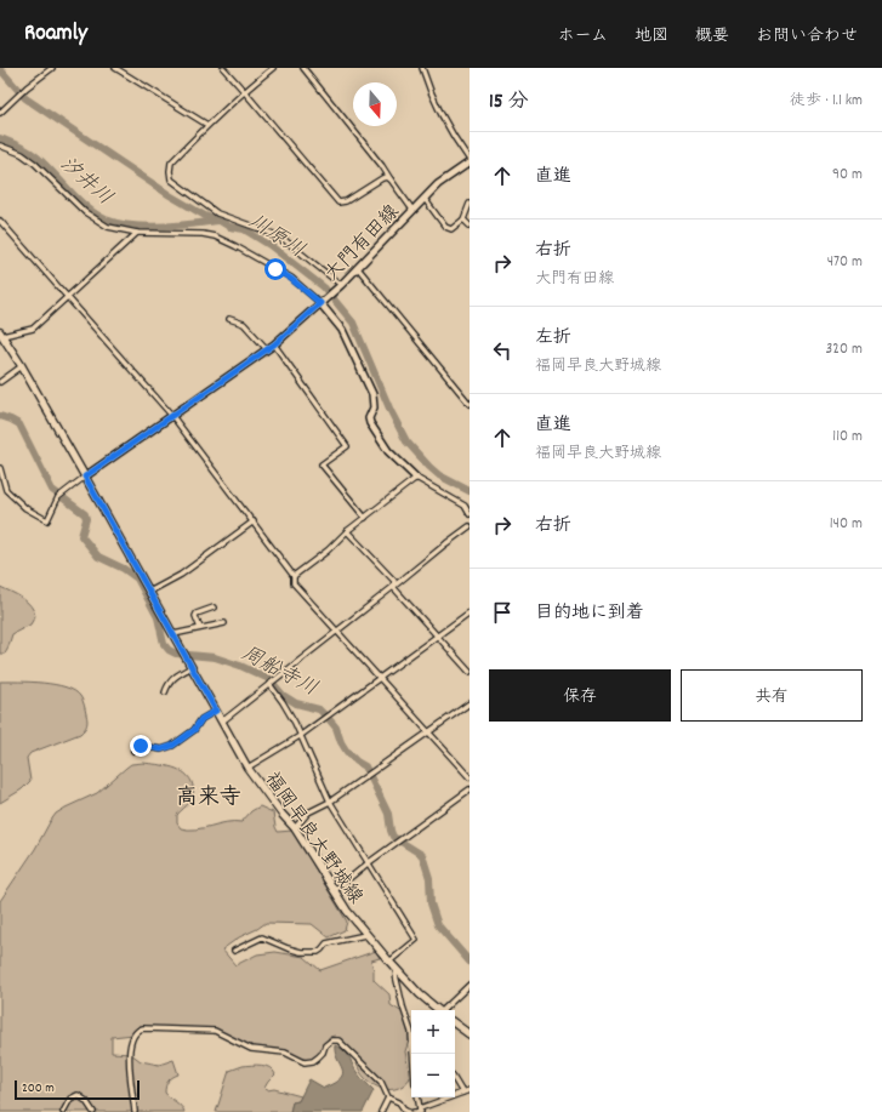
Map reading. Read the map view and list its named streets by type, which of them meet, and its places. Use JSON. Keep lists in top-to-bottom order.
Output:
{
  "streets": {
    "main road": ["大門有田線", "福岡早良大野城線"]
  },
  "districts": ["高来寺"],
  "water": ["汐井川", "川原川", "周船寺川"],
  "scale_bar": "200 m",
  "north": "bottom",
  "page": {
    "header": "Roamly",
    "nav": [
      "ホーム",
      "地図",
      "概要",
      "お問い合わせ"
    ],
    "heading": ["15 分", "徒歩 · 1.1 km"],
    "list": [
      ["直進", "90 m"],
      ["右折", "大門有田線", "470 m"],
      ["左折", "福岡早良大野城線", "320 m"],
      ["直進", "福岡早良大野城線", "110 m"],
      ["右折", "140 m"],
      "目的地に到着"
    ],
    "buttons": ["保存", "共有"],
    "map_buttons": ["+", "−"],
    "scale": "200 m"
  }
}
